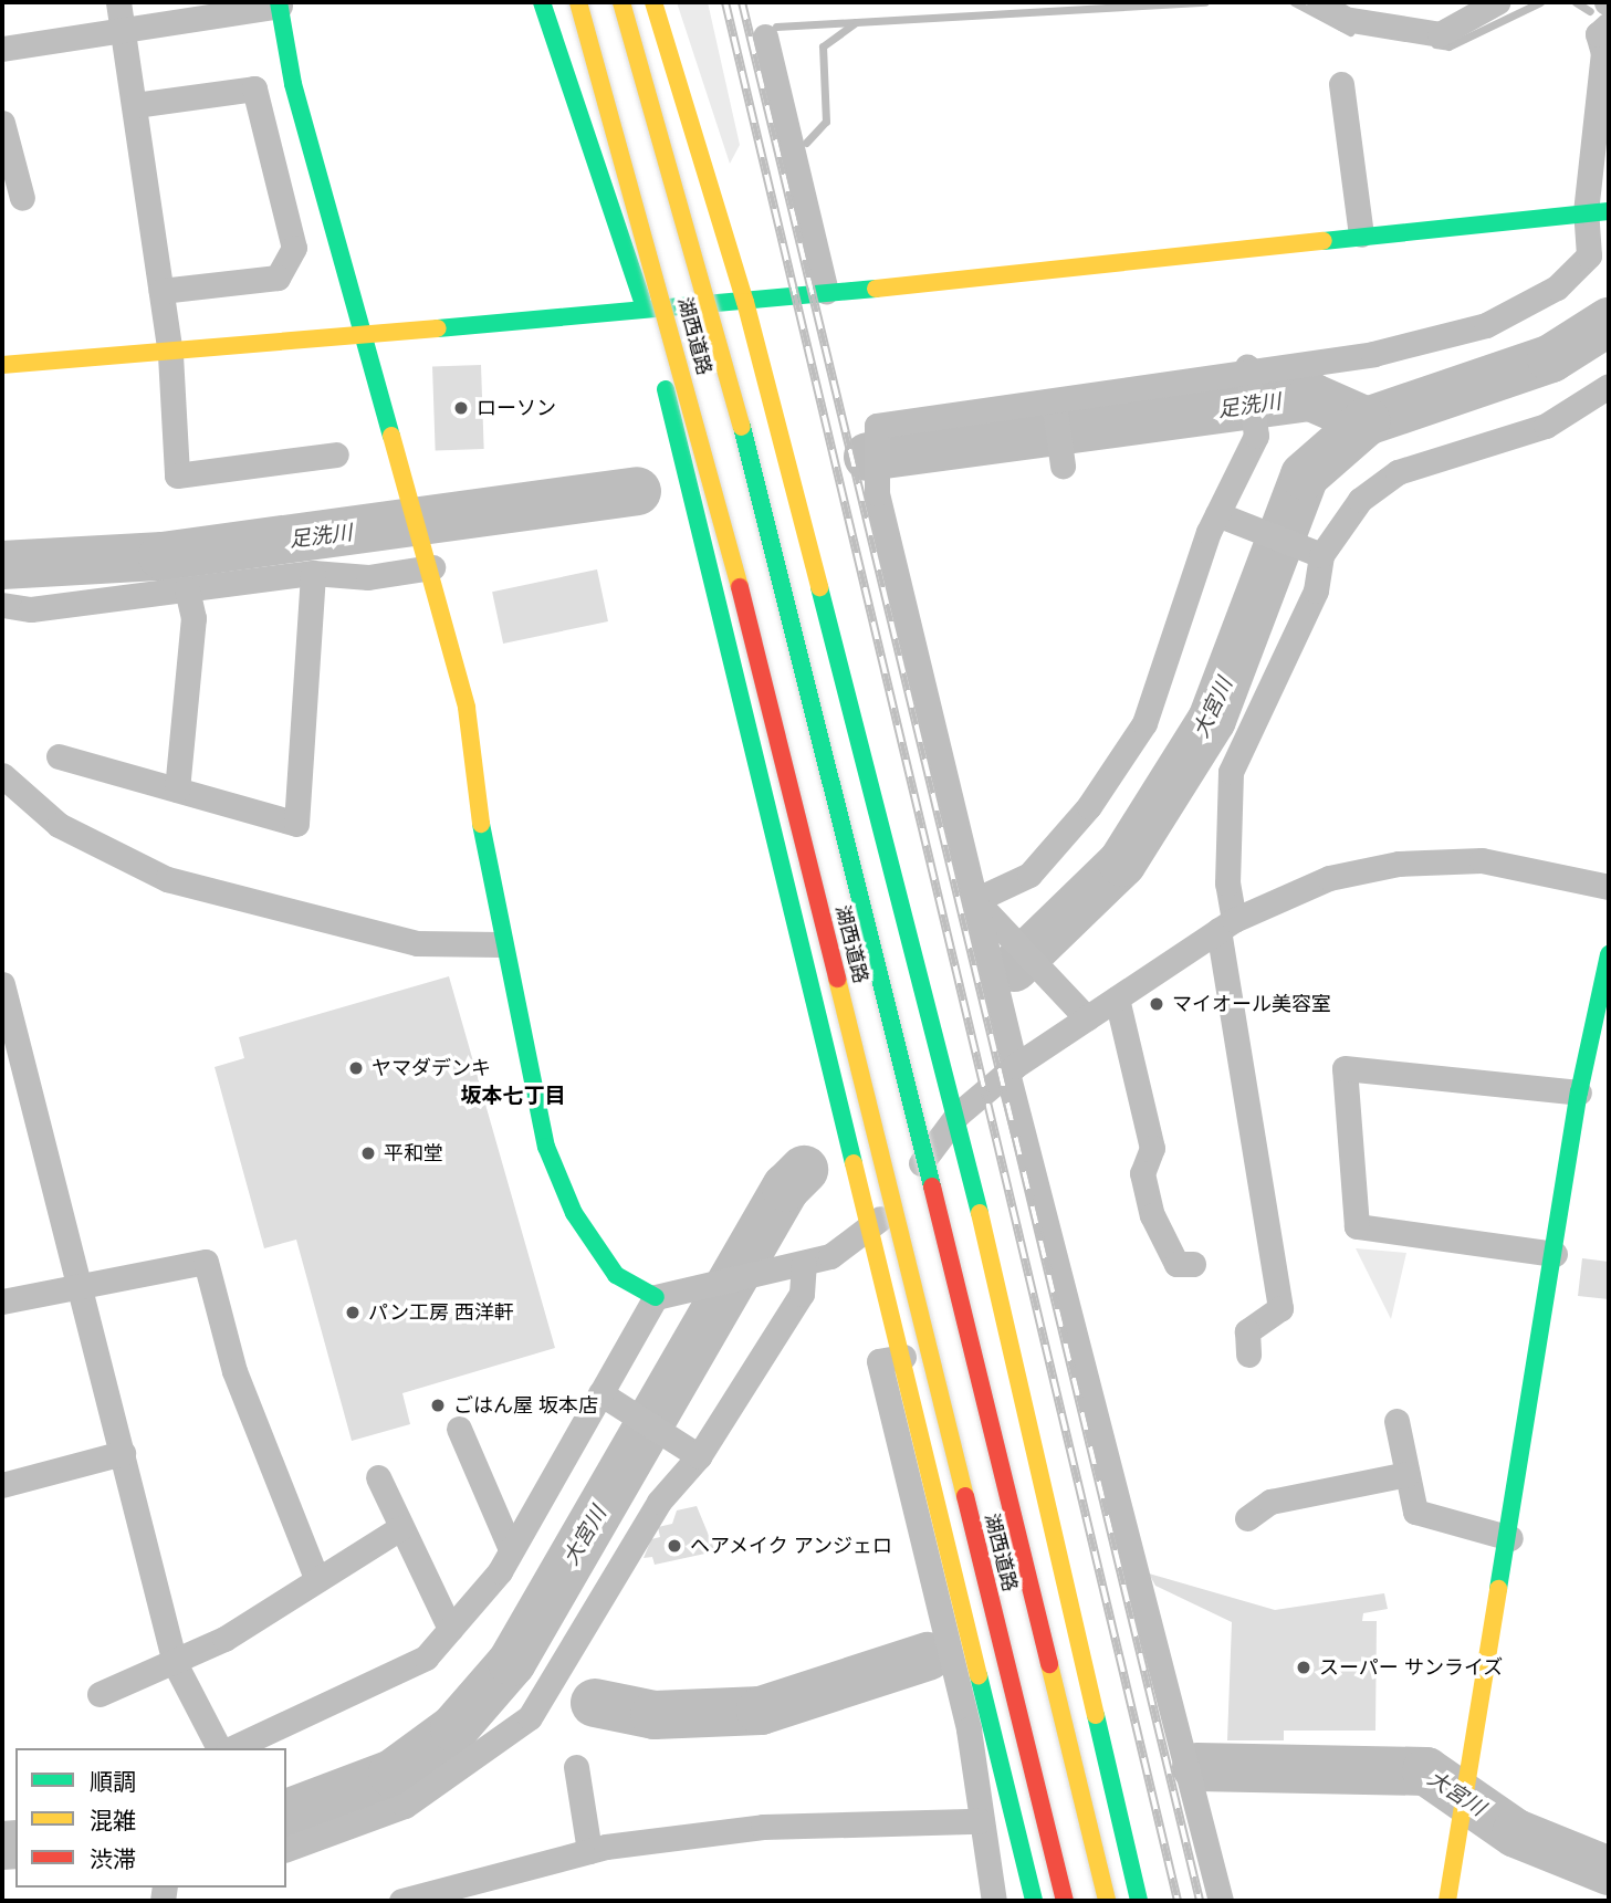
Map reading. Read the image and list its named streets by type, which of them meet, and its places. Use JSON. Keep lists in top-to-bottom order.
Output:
{
  "streets": {
    "main road": ["湖西道路"]
  },
  "districts": ["坂本七丁目"],
  "water": ["足洗川", "大宮川"],
  "places": [
    "ローソン",
    "マイオール美容室",
    "ヤマダデンキ",
    "平和堂",
    "パン工房 西洋軒",
    "ごはん屋 坂本店",
    "ヘアメイク アンジェロ",
    "スーパー サンライズ"
  ],
  "legend": ["順調", "混雑", "渋滞"]
}
